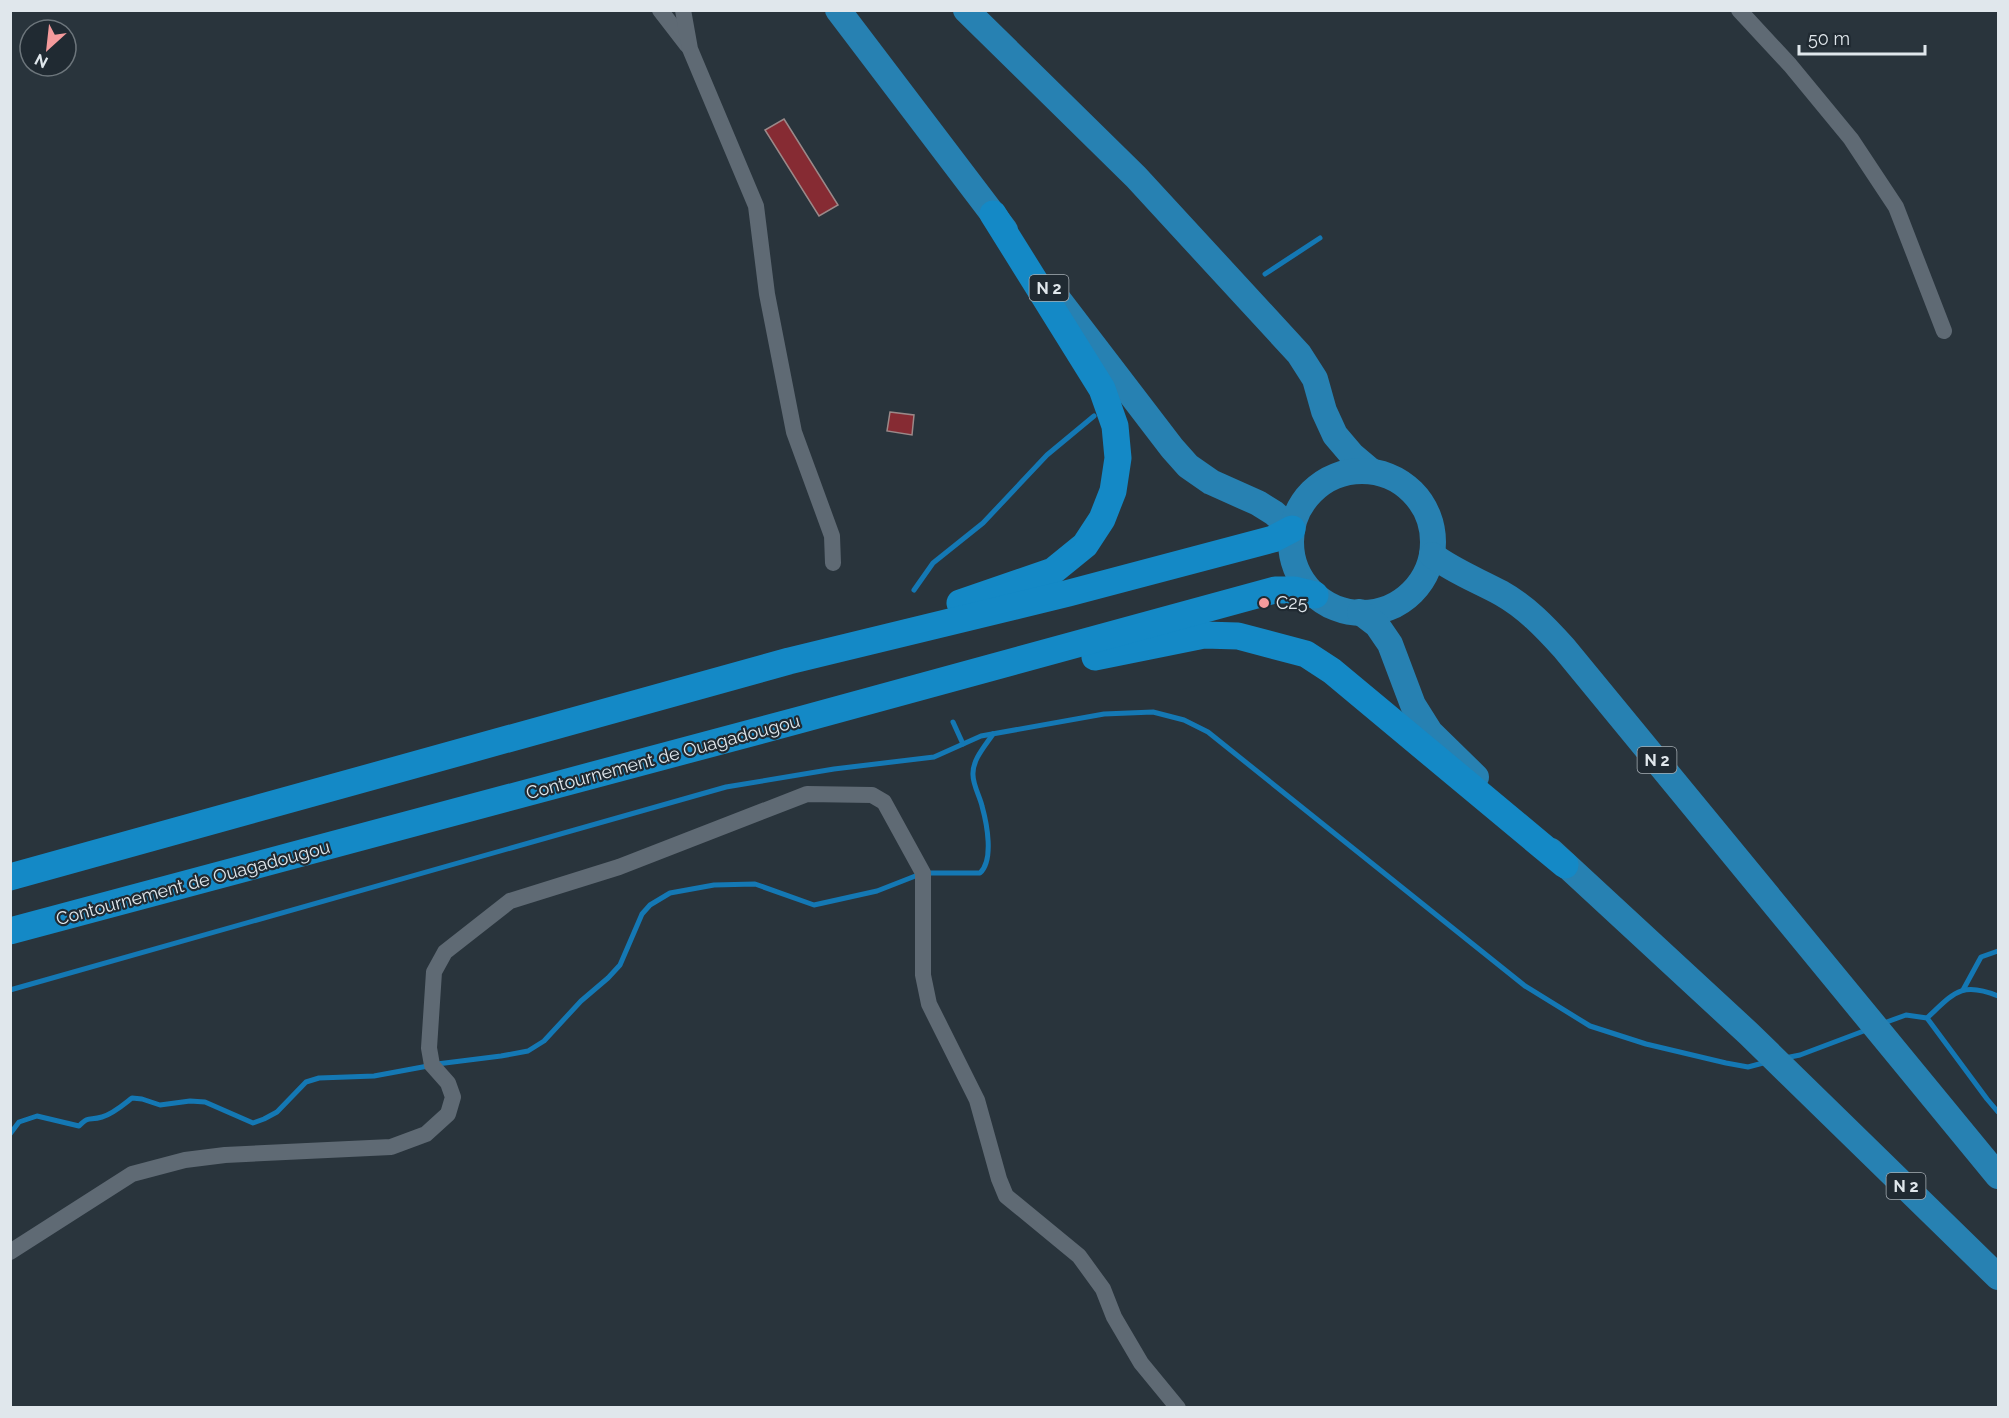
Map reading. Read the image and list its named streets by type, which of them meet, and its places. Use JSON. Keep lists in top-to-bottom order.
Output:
{
  "streets": {
    "highway": ["Contournement de Ouagadougou"],
    "main road": ["N 2"]
  },
  "crossings": [
    ["N 2", "Contournement de Ouagadougou"]
  ],
  "places": ["C25"],
  "scale_bar": "50 m",
  "north": "bottom left"
}
